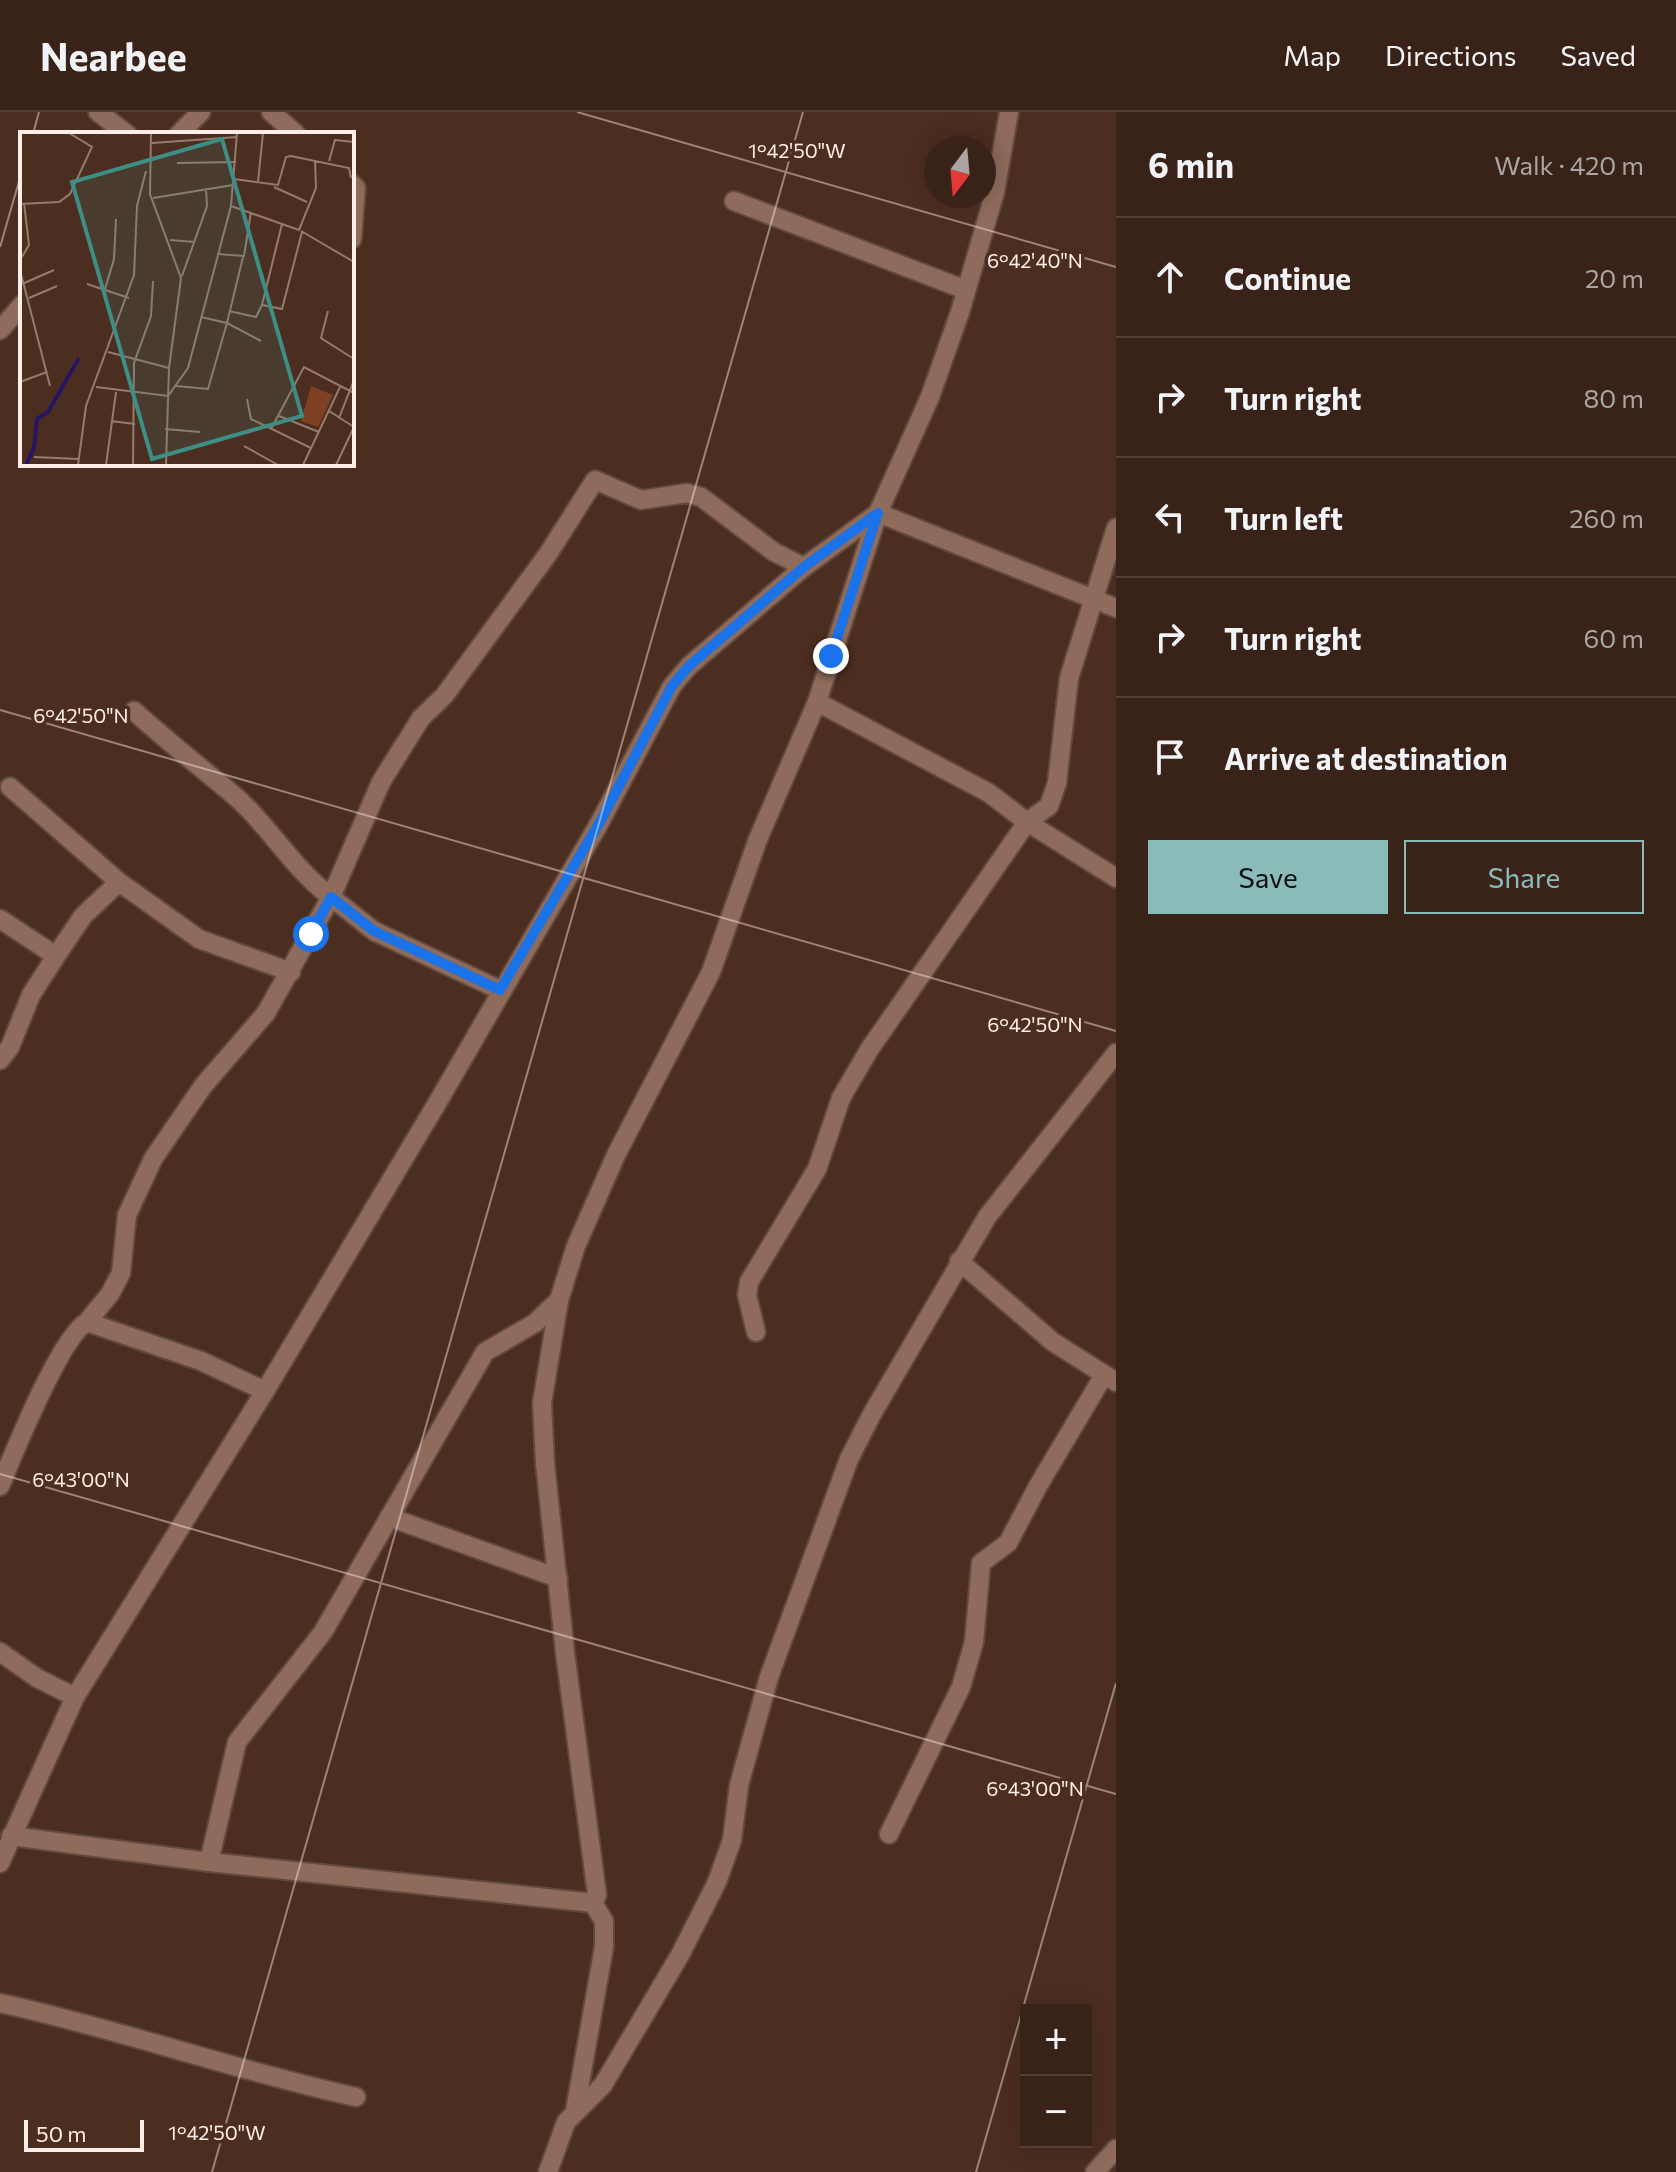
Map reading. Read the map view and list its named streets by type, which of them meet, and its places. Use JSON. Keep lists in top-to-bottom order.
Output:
{
  "scale_bar": "50 m",
  "north": "bottom",
  "page": {
    "header": "Nearbee",
    "nav": ["Map", "Directions", "Saved"],
    "heading": ["6 min", "Walk · 420 m"],
    "list": [
      ["Continue", "20 m"],
      ["Turn right", "80 m"],
      ["Turn left", "260 m"],
      ["Turn right", "60 m"],
      "Arrive at destination"
    ],
    "buttons": ["Save", "Share"],
    "map_buttons": ["+", "−"],
    "scale": "50 m"
  },
  "coordinates": [
    "1°42'50\"W",
    "6°42'40\"N",
    "6°42'50\"N",
    "6°43'00\"N"
  ]
}
